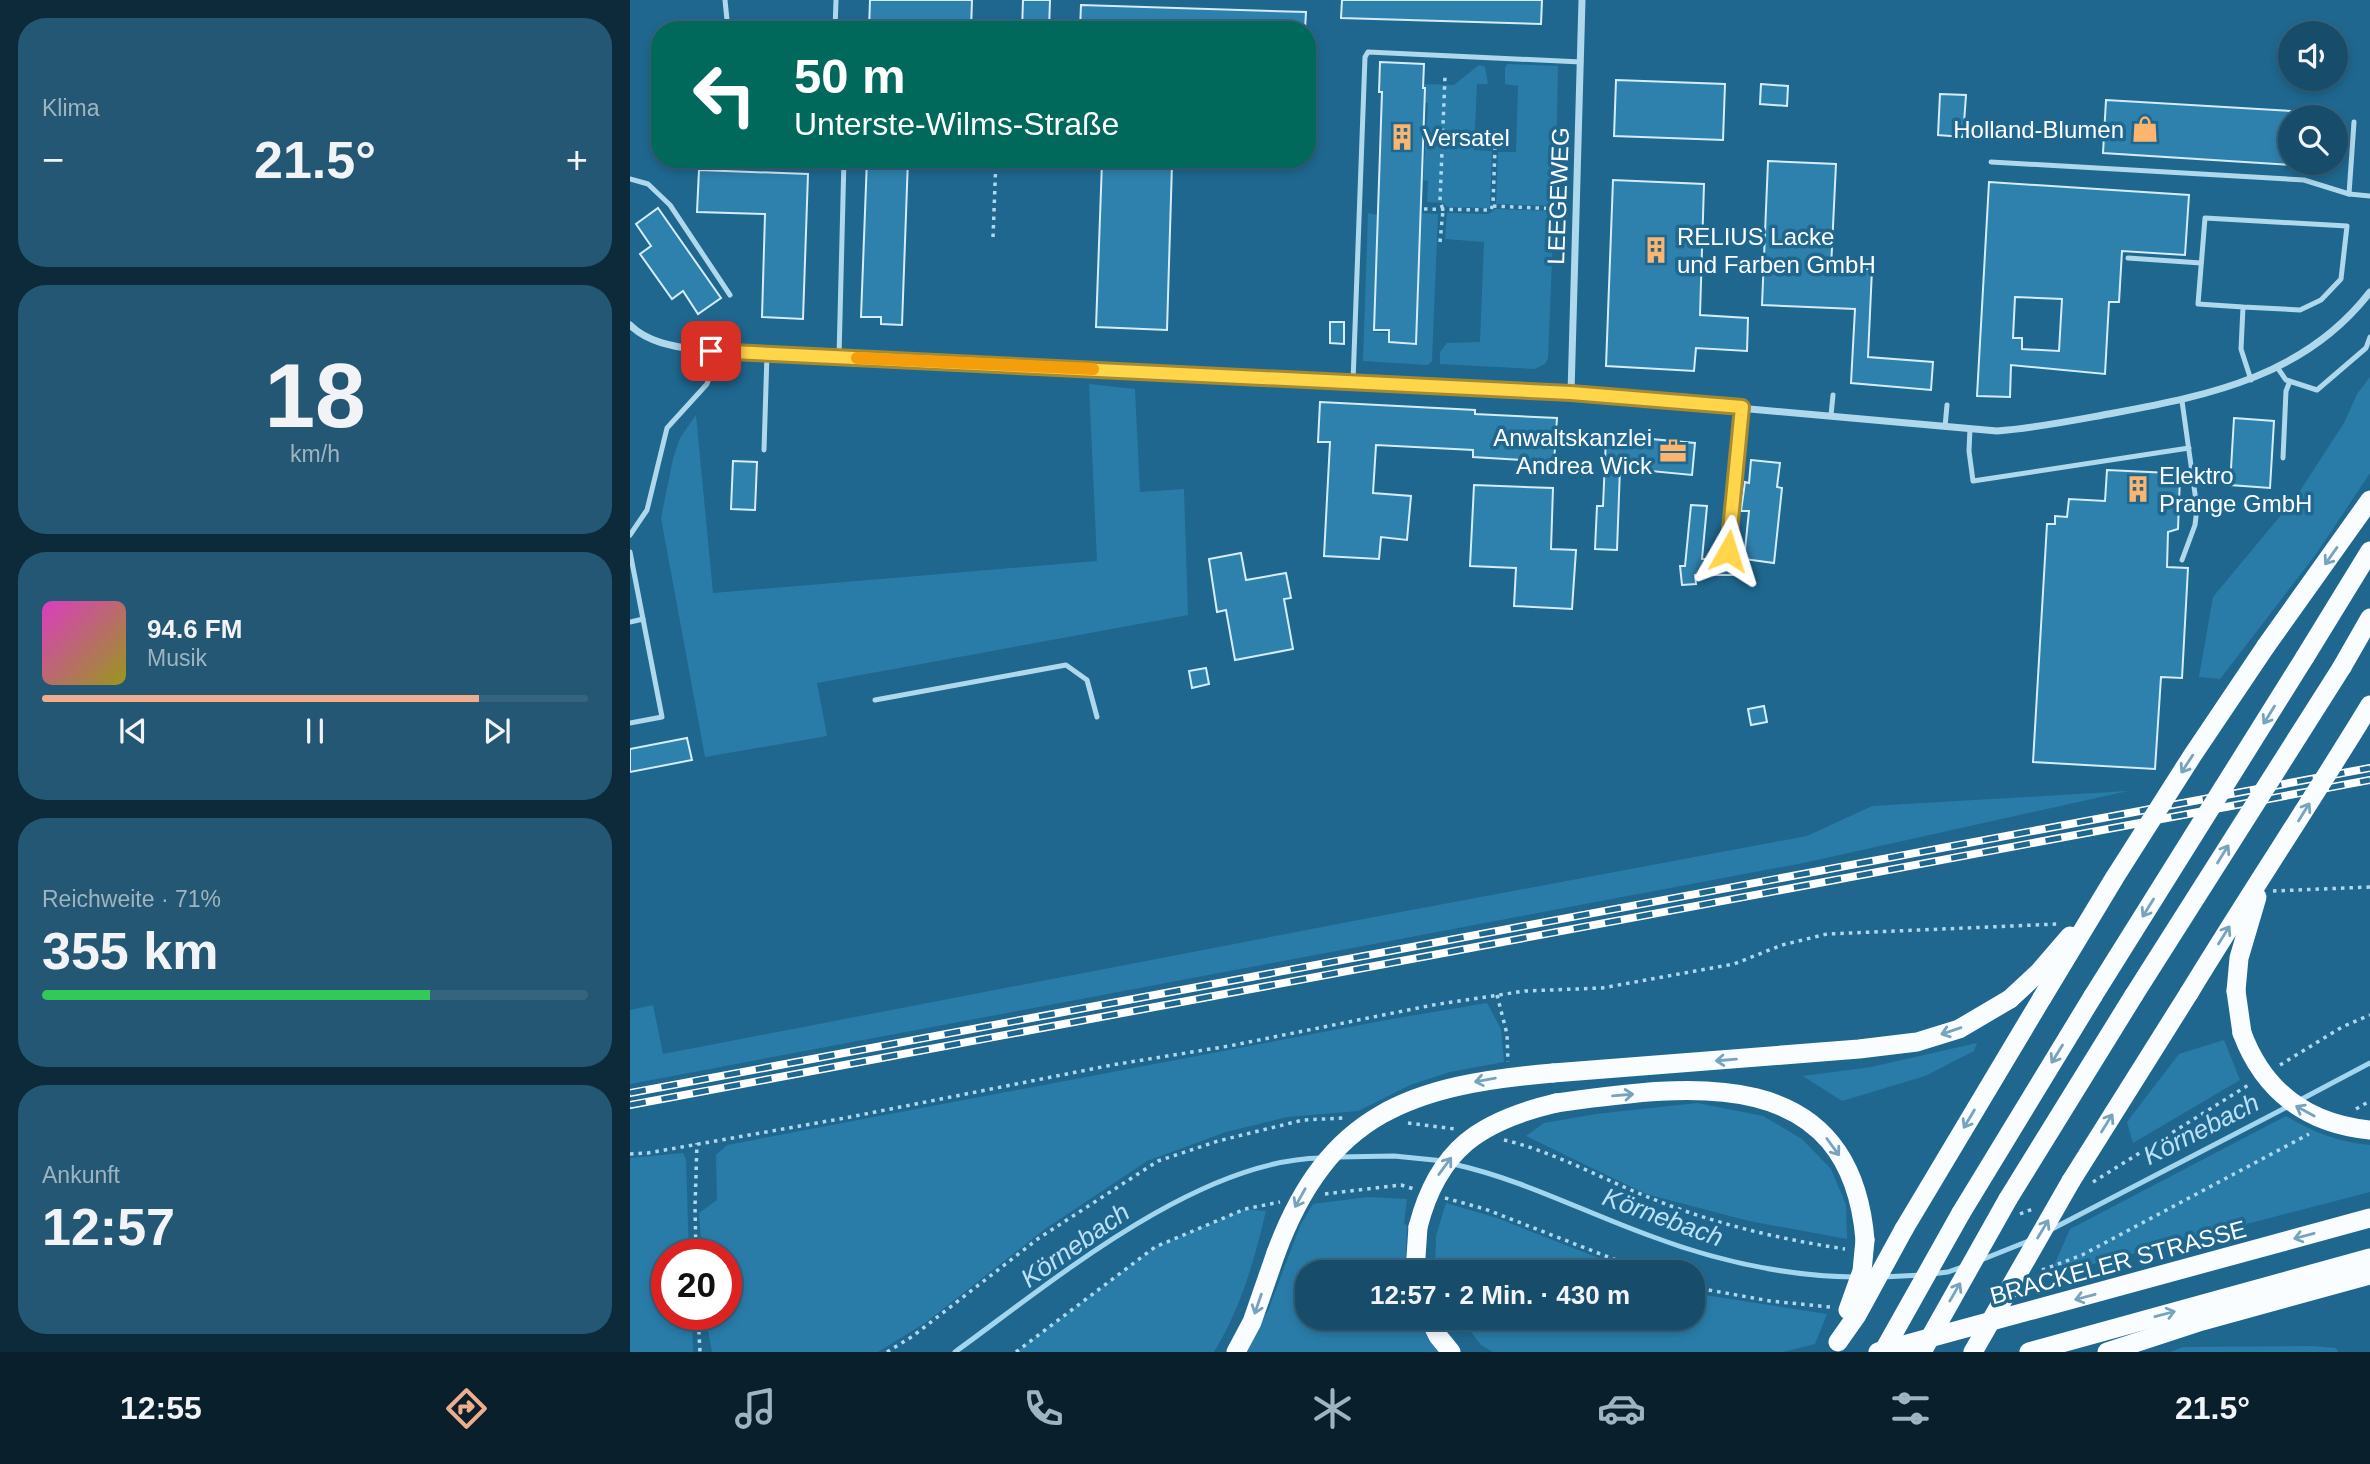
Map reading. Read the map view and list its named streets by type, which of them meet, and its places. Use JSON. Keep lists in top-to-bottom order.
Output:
{
  "streets": {
    "highway": ["BRACKELER STRASSE"],
    "street": ["LEEGEWEG"]
  },
  "water": ["Körnebach"],
  "places": {
    "shop": ["Holland-Blumen"],
    "building": ["Versatel", "RELIUS Lacke und Farben GmbH", "Elektro Prange GmbH"],
    "office": ["Anwaltskanzlei Andrea Wick"]
  },
  "page": {
    "tile": [
      "Klima",
      ["18", "km/h"],
      ["Reichweite · 71%", "355 km"],
      ["Ankunft", "12:57"]
    ],
    "turn": ["50 m", "Unterste-Wilms-Straße"],
    "heat": ["−", "21.5°", "+"],
    "song": ["94.6 FM", "Musik"],
    "limit": "20",
    "trip": "12:57 · 2 Min. · 430 m",
    "tabs": ["12:55", "21.5°"]
  }
}
